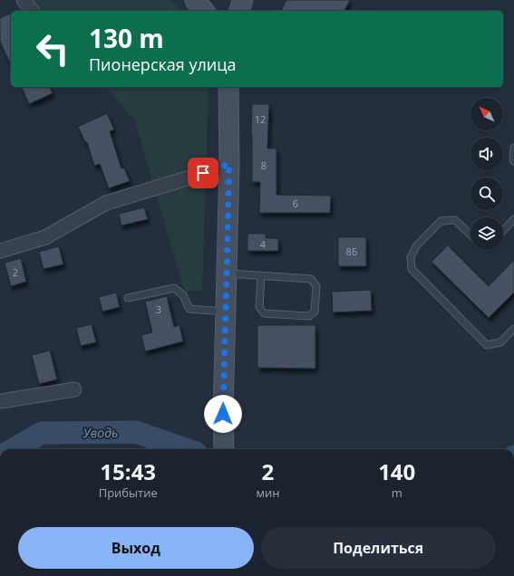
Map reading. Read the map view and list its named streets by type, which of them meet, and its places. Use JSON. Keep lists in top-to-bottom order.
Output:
{
  "water": ["Уводь"],
  "house_numbers": [
    "12",
    "8",
    "6",
    "4",
    "8Б",
    "2",
    "3"
  ],
  "north": "top left",
  "page": {
    "turn": ["130 m", "Пионерская улица"],
    "eta": [
      "15:43",
      "Прибытие",
      "2",
      "мин",
      "140",
      "m"
    ],
    "buttons": ["Выход", "Поделиться"]
  }
}
